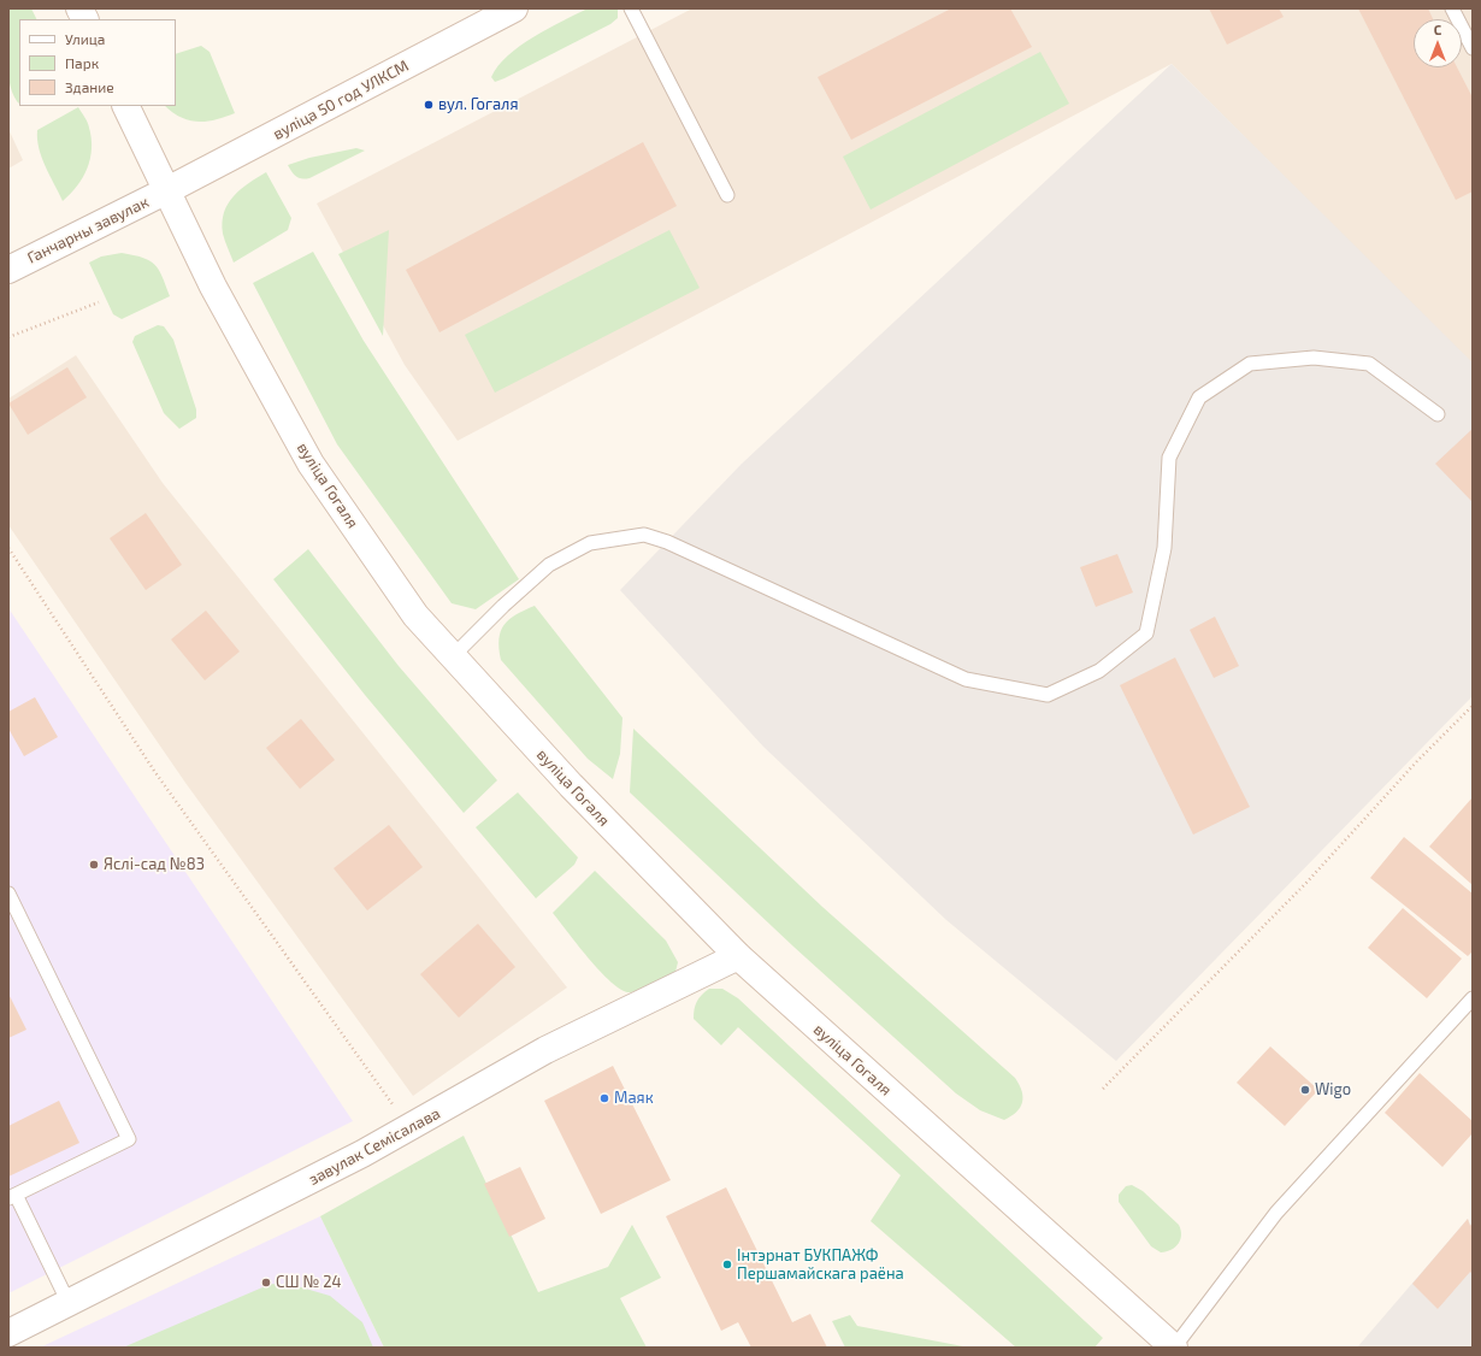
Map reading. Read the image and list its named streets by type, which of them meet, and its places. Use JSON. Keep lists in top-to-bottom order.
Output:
{
  "streets": {
    "main road": [
      "вуліца 50 год УЛКСМ",
      "Ганчарны завулак",
      "вуліца Гогаля",
      "завулак Семісалава"
    ]
  },
  "crossings": [
    ["вуліца 50 год УЛКСМ", "Ганчарны завулак"],
    ["вуліца 50 год УЛКСМ", "вуліца Гогаля"],
    ["Ганчарны завулак", "вуліца Гогаля"],
    ["вуліца Гогаля", "завулак Семісалава"]
  ],
  "places": [
    "вул. Гогаля",
    "Яслі-сад №83",
    "Wigo",
    "Маяк",
    "Інтэрнат БУКПАЖФ Першамайскага раёна",
    "СШ № 24"
  ],
  "legend": ["Улица", "Парк", "Здание"],
  "north": "top"
}
